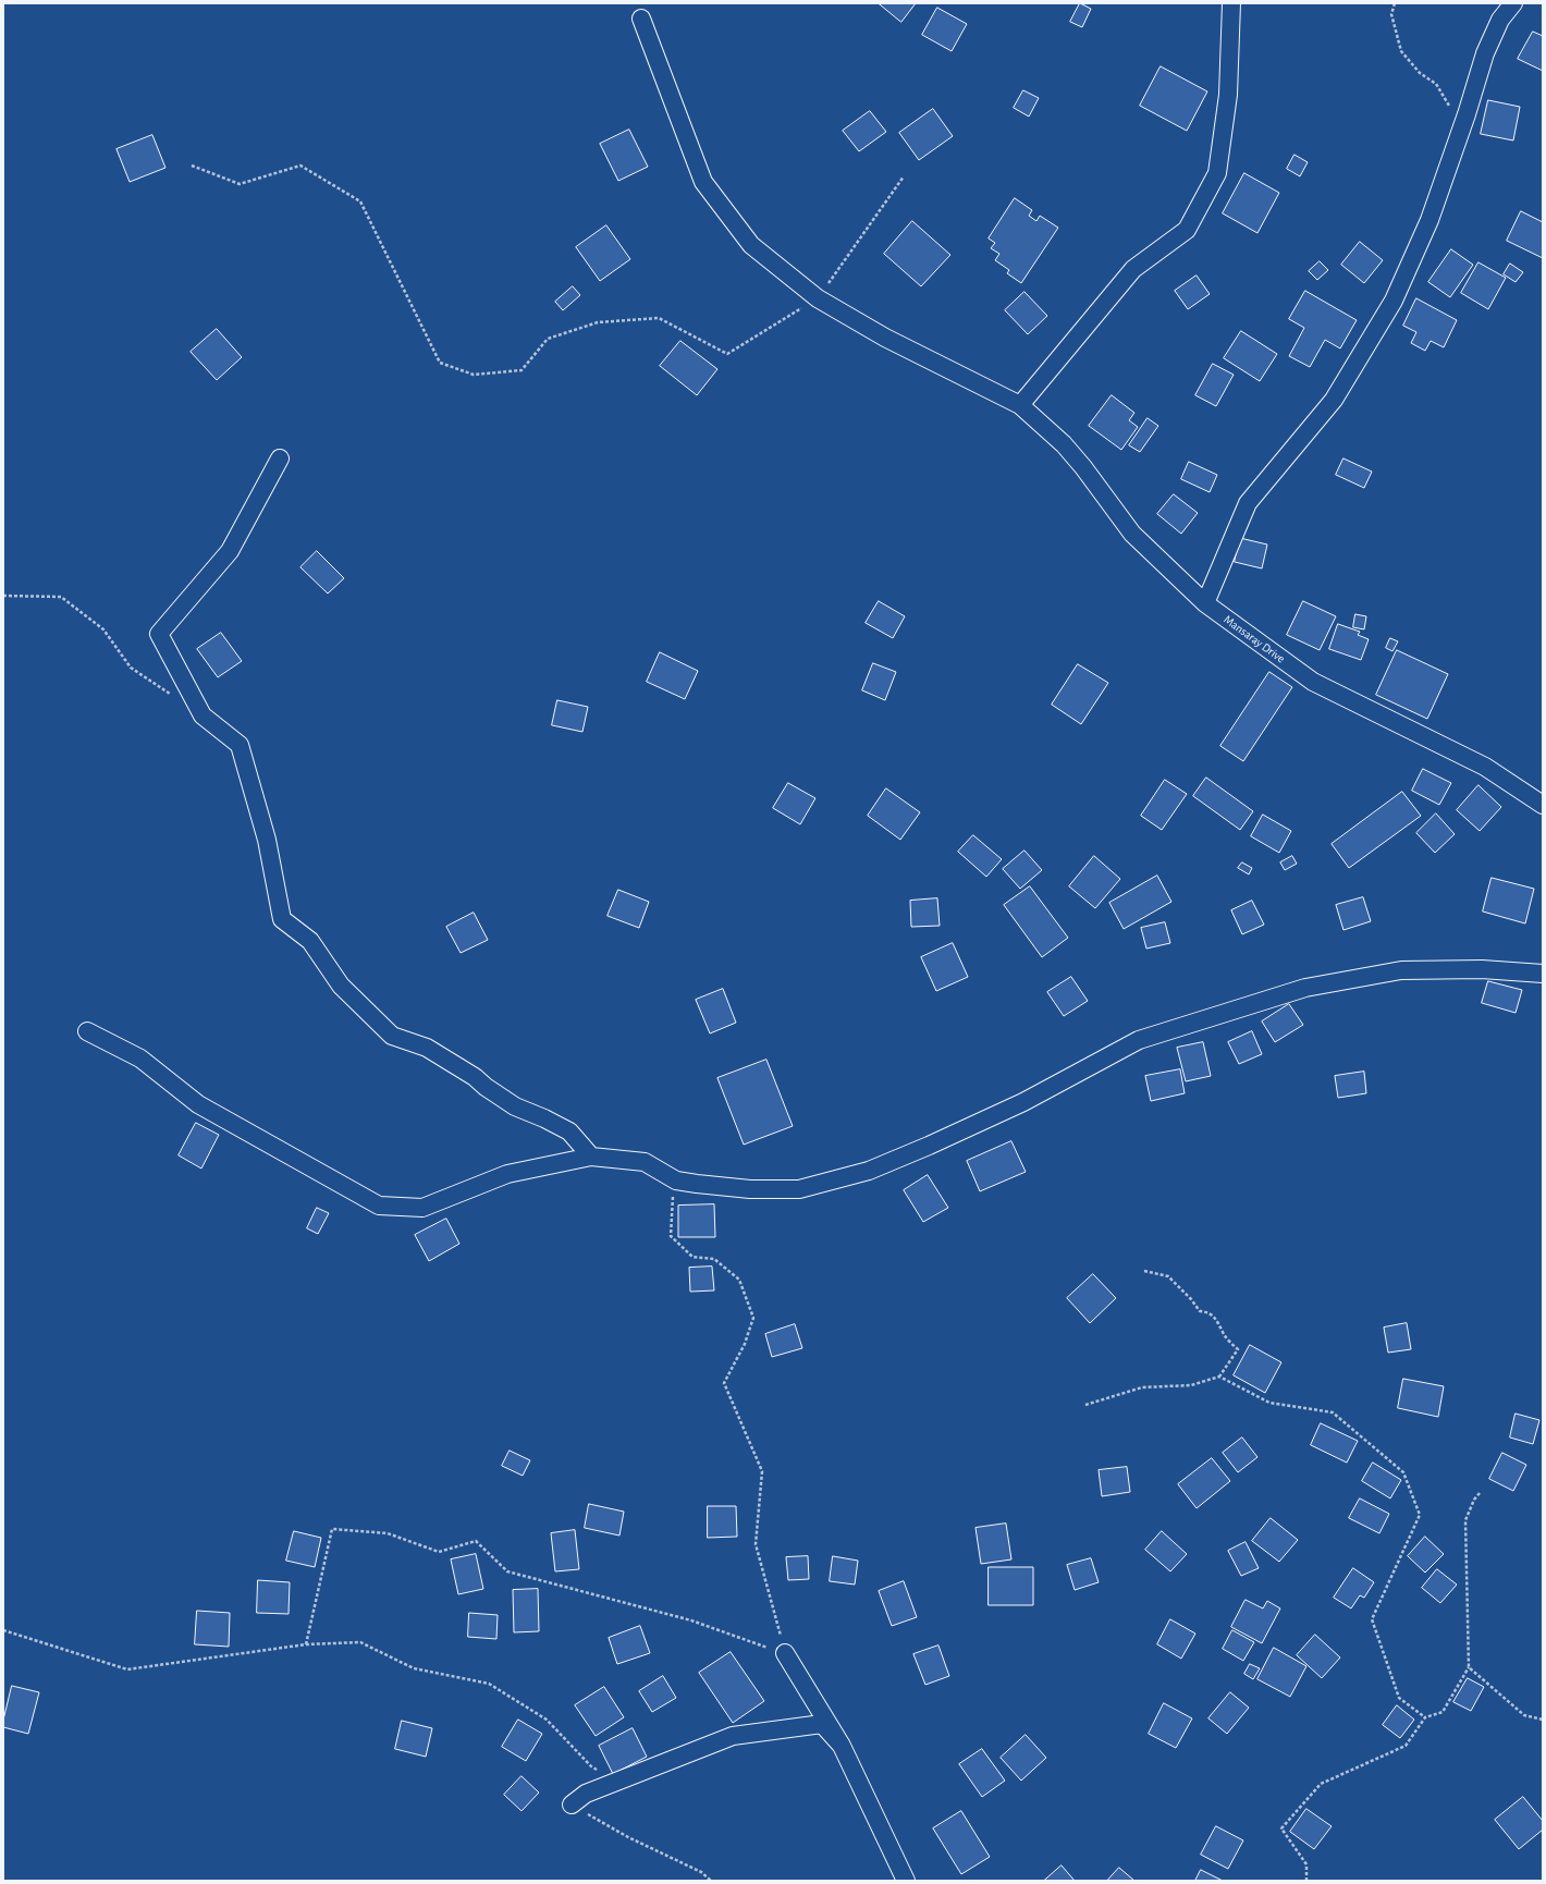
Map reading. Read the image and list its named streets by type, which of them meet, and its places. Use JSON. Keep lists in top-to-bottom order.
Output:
{
  "streets": {
    "street": ["Mansaray Drive"]
  }
}
